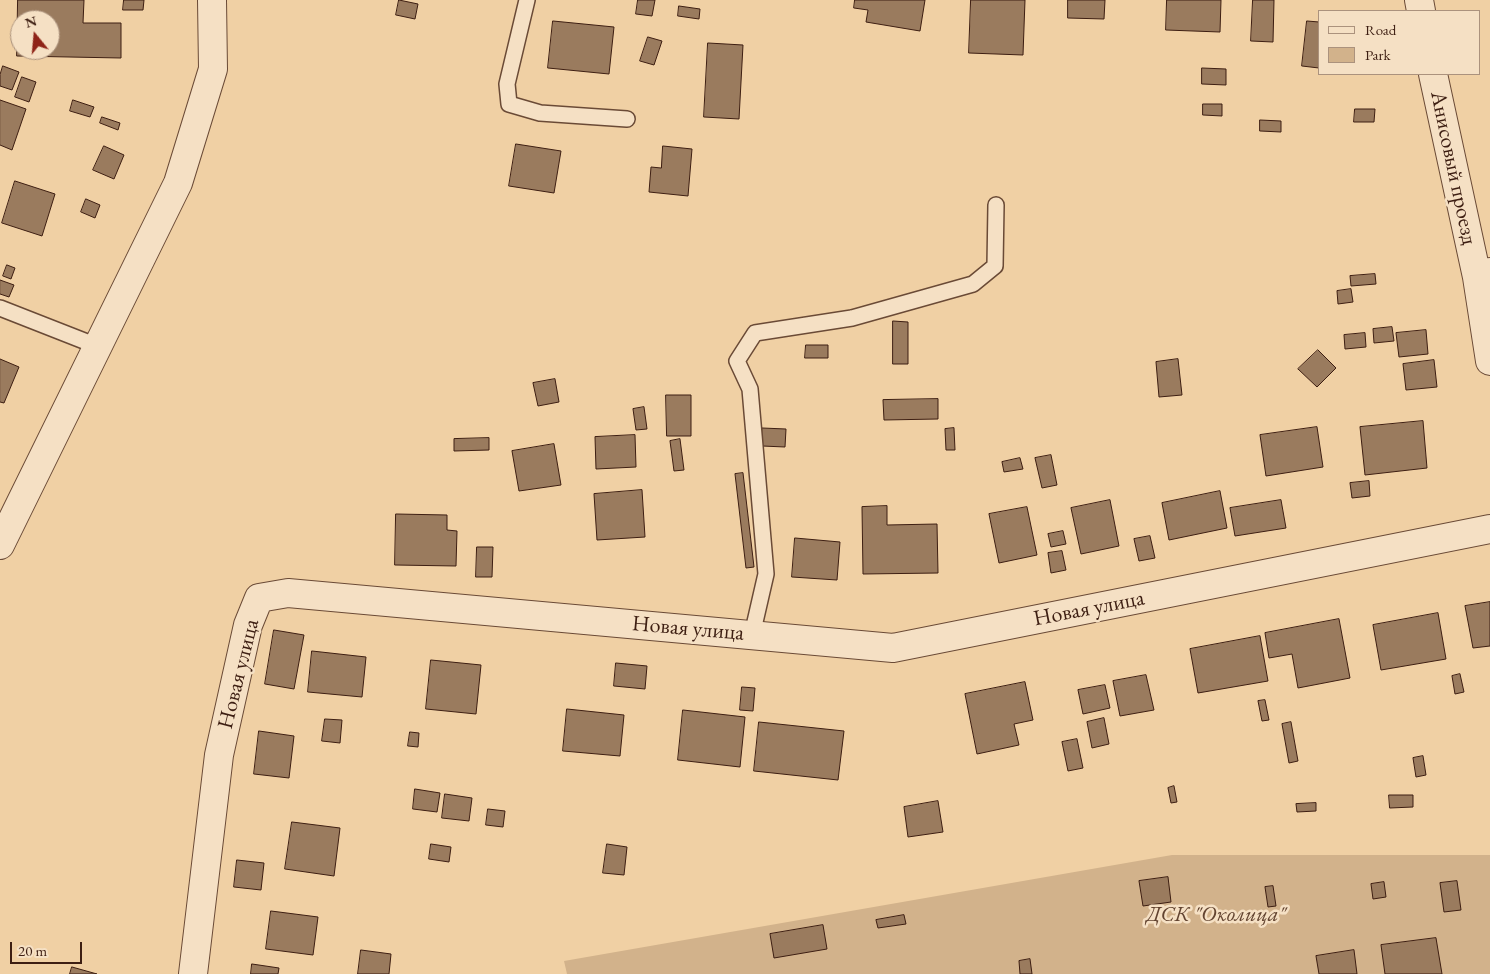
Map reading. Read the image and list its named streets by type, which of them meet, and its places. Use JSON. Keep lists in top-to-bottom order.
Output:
{
  "streets": {
    "street": ["Анисовый проезд", "Новая улица"]
  },
  "parks": ["ДСК \"Околица\""],
  "legend": ["Road", "Park"],
  "scale_bar": "20 m",
  "north": "top"
}
